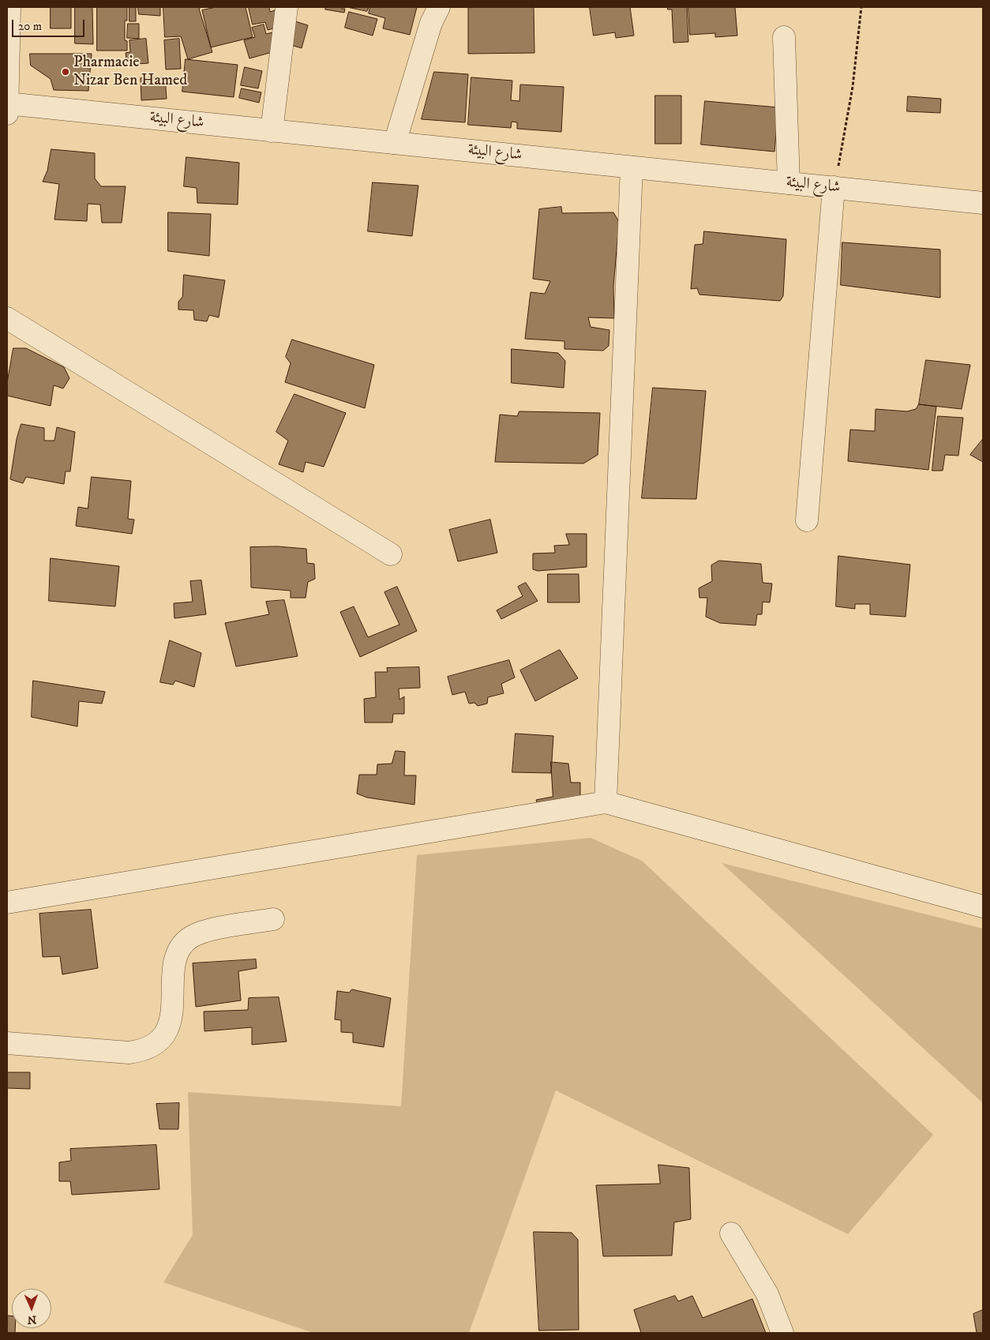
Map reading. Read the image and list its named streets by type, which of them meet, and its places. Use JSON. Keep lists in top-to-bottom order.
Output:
{
  "streets": {
    "street": ["شارع البيئة"]
  },
  "places": ["Pharmacie Nizar Ben Hamed"],
  "scale_bar": "20 m",
  "north": "bottom"
}
